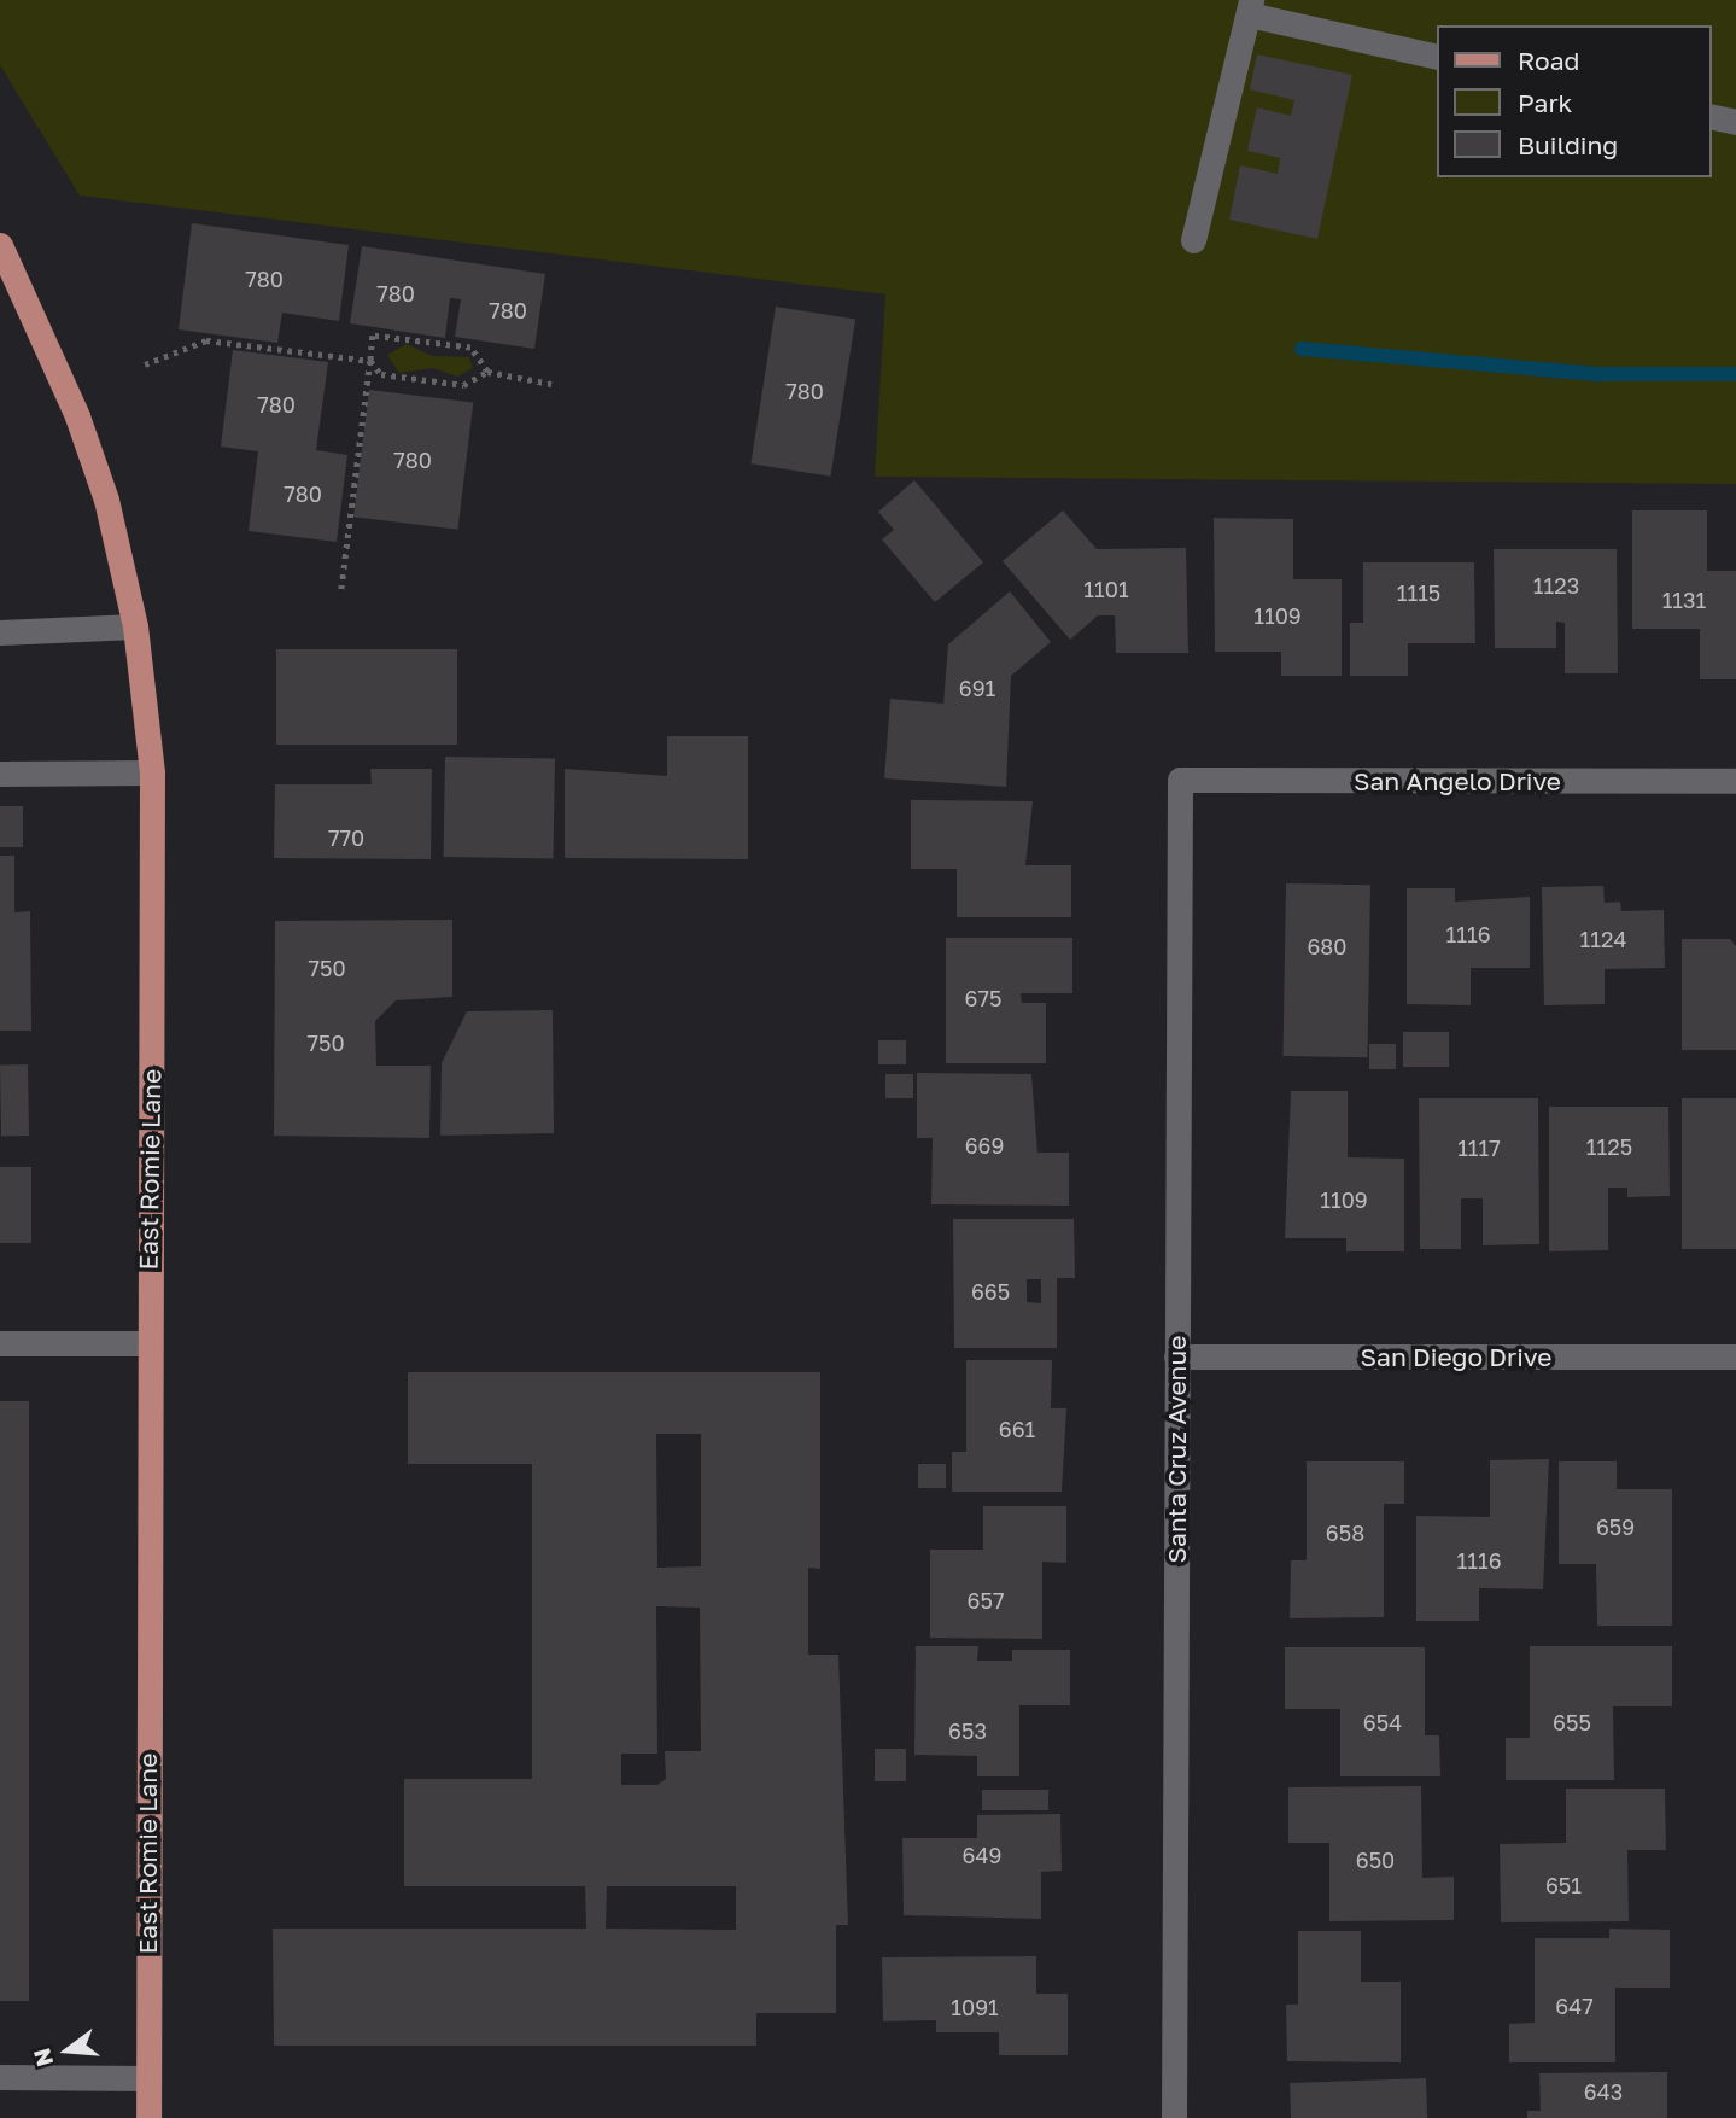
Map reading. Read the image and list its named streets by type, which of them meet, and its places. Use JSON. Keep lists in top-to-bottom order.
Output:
{
  "streets": {
    "main road": ["East Romie Lane"],
    "street": ["San Angelo Drive", "San Diego Drive", "Santa Cruz Avenue"]
  },
  "crossings": [
    ["San Angelo Drive", "Santa Cruz Avenue"],
    ["San Diego Drive", "Santa Cruz Avenue"]
  ],
  "house_numbers": [
    "780",
    "780",
    "780",
    "780",
    "780",
    "780",
    "780",
    "1123",
    "1101",
    "1115",
    "1131",
    "1109",
    "691",
    "770",
    "1116",
    "1124",
    "680",
    "750",
    "675",
    "750",
    "669",
    "1125",
    "1117",
    "1109",
    "665",
    "661",
    "659",
    "658",
    "1116",
    "657",
    "654",
    "655",
    "653",
    "649",
    "650",
    "651",
    "647",
    "1091",
    "643"
  ],
  "legend": ["Road", "Park", "Building"],
  "north": "left"
}
